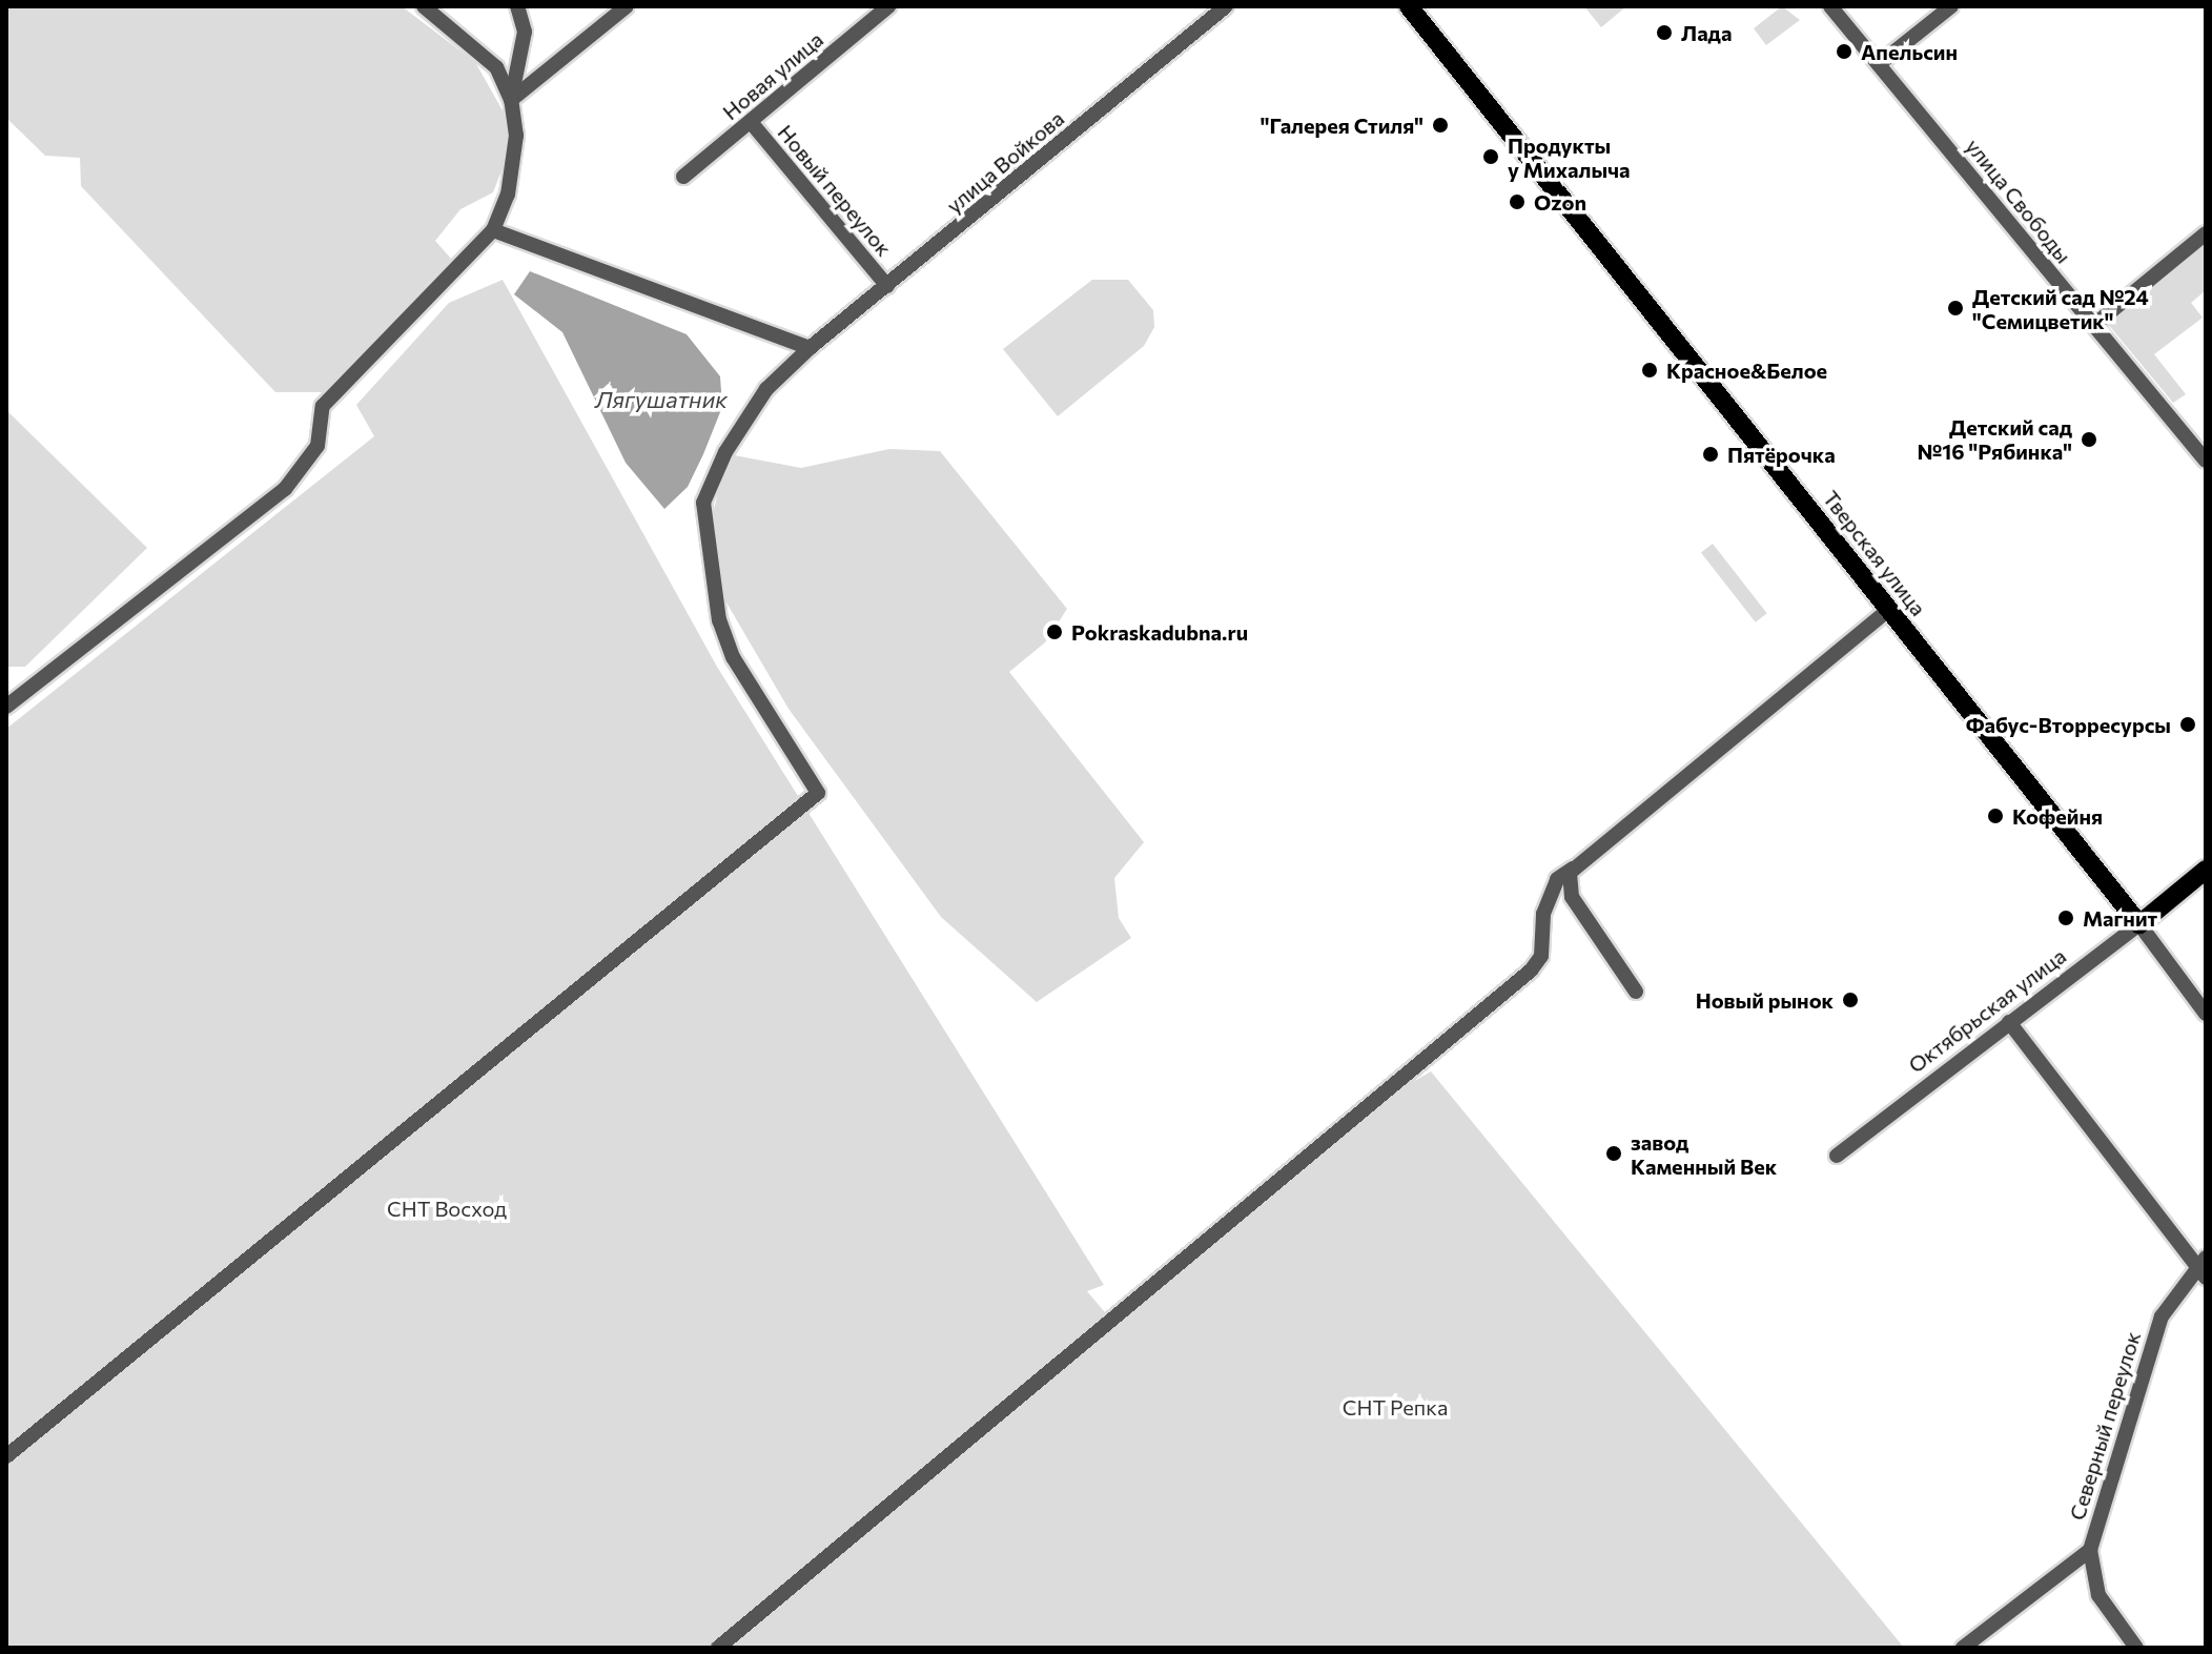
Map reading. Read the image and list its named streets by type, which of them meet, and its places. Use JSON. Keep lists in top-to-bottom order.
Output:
{
  "streets": {
    "main road": ["Тверская улица", "Октябрьская улица"],
    "street": [
      "Новая улица",
      "улица Войкова",
      "Новый переулок",
      "улица Свободы",
      "Северный переулок"
    ]
  },
  "crossings": [
    ["Новая улица", "Новый переулок"],
    ["улица Войкова", "Новый переулок"],
    ["Тверская улица", "Октябрьская улица"],
    ["Октябрьская улица", "Северный переулок"]
  ],
  "water": ["Лягушатник"],
  "parks": ["СНТ Восход", "СНТ Репка"],
  "places": [
    "Лада",
    "Апельсин",
    "\"Галерея Стиля\"",
    "Продукты у Михалыча",
    "Ozon",
    "Детский сад №24 \"Семицветик\"",
    "Красное&Белое",
    "Детский сад №16 \"Рябинка\"",
    "Пятёрочка",
    "Pokraskadubna.ru",
    "Фабус-Вторресурсы",
    "Кофейня",
    "Магнит",
    "Новый рынок",
    "завод Каменный Век"
  ]
}
